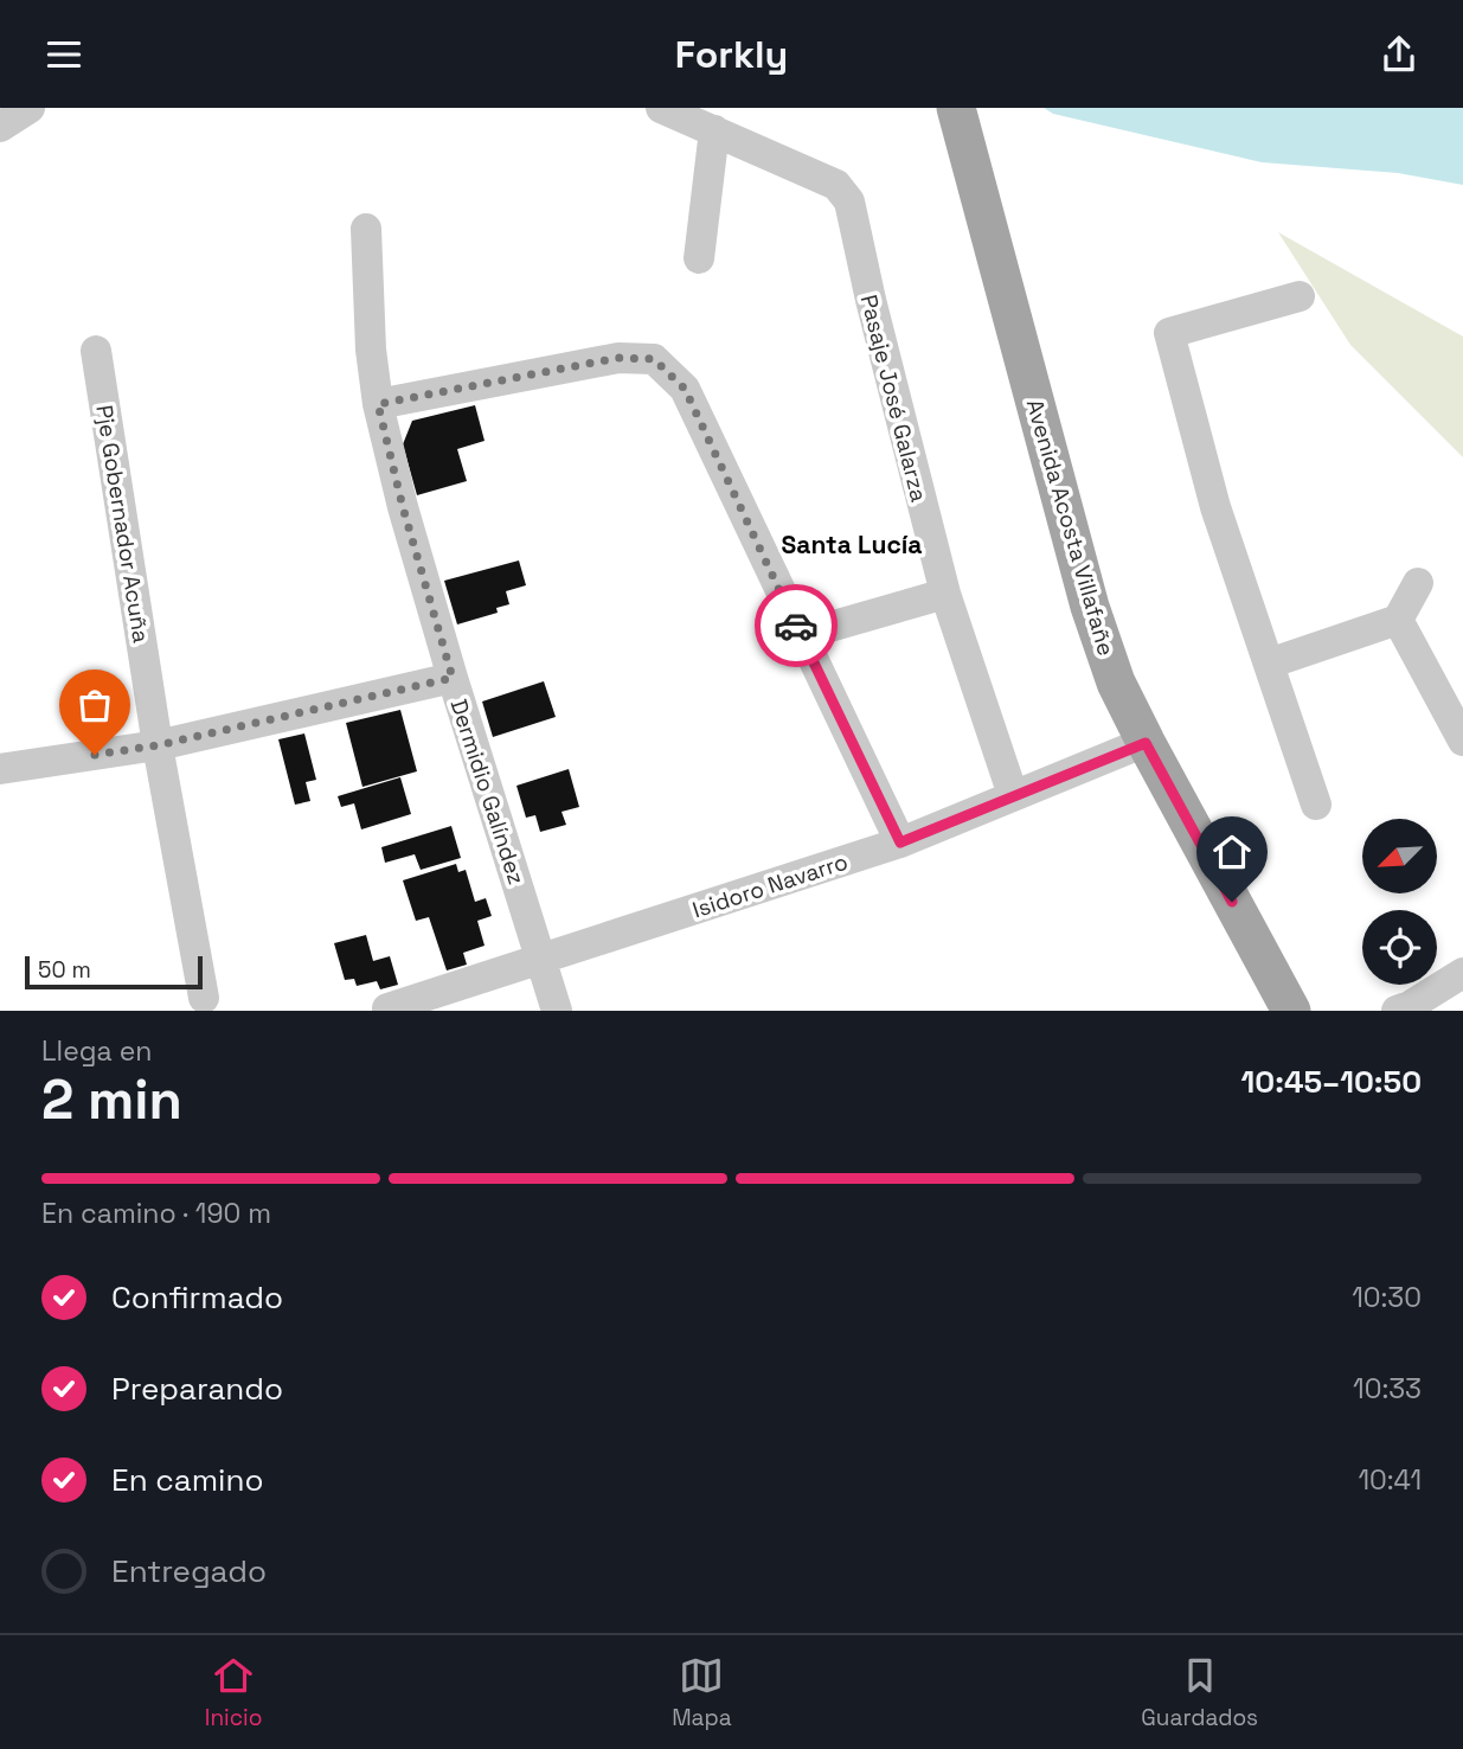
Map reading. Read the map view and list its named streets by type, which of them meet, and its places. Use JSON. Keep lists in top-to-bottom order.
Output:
{
  "streets": {
    "main road": ["Avenida Acosta Villafañe"],
    "street": [
      "Pasaje José Galarza",
      "Pje Gobernador Acuña",
      "Dermidio Galíndez",
      "Isidoro Navarro"
    ]
  },
  "crossings": [
    ["Pasaje José Galarza", "Isidoro Navarro"],
    ["Avenida Acosta Villafañe", "Isidoro Navarro"],
    ["Dermidio Galíndez", "Isidoro Navarro"]
  ],
  "districts": ["Santa Lucía"],
  "scale_bar": "50 m",
  "north": "bottom left",
  "page": {
    "header": "Forkly",
    "scale": "50 m",
    "heading": ["2 min", "Llega en", "10:45–10:50"],
    "bar": "En camino · 190 m",
    "list": [
      ["Confirmado", "10:30"],
      ["Preparando", "10:33"],
      ["En camino", "10:41"],
      "Entregado"
    ],
    "tabs": ["Inicio", "Mapa", "Guardados"]
  }
}
